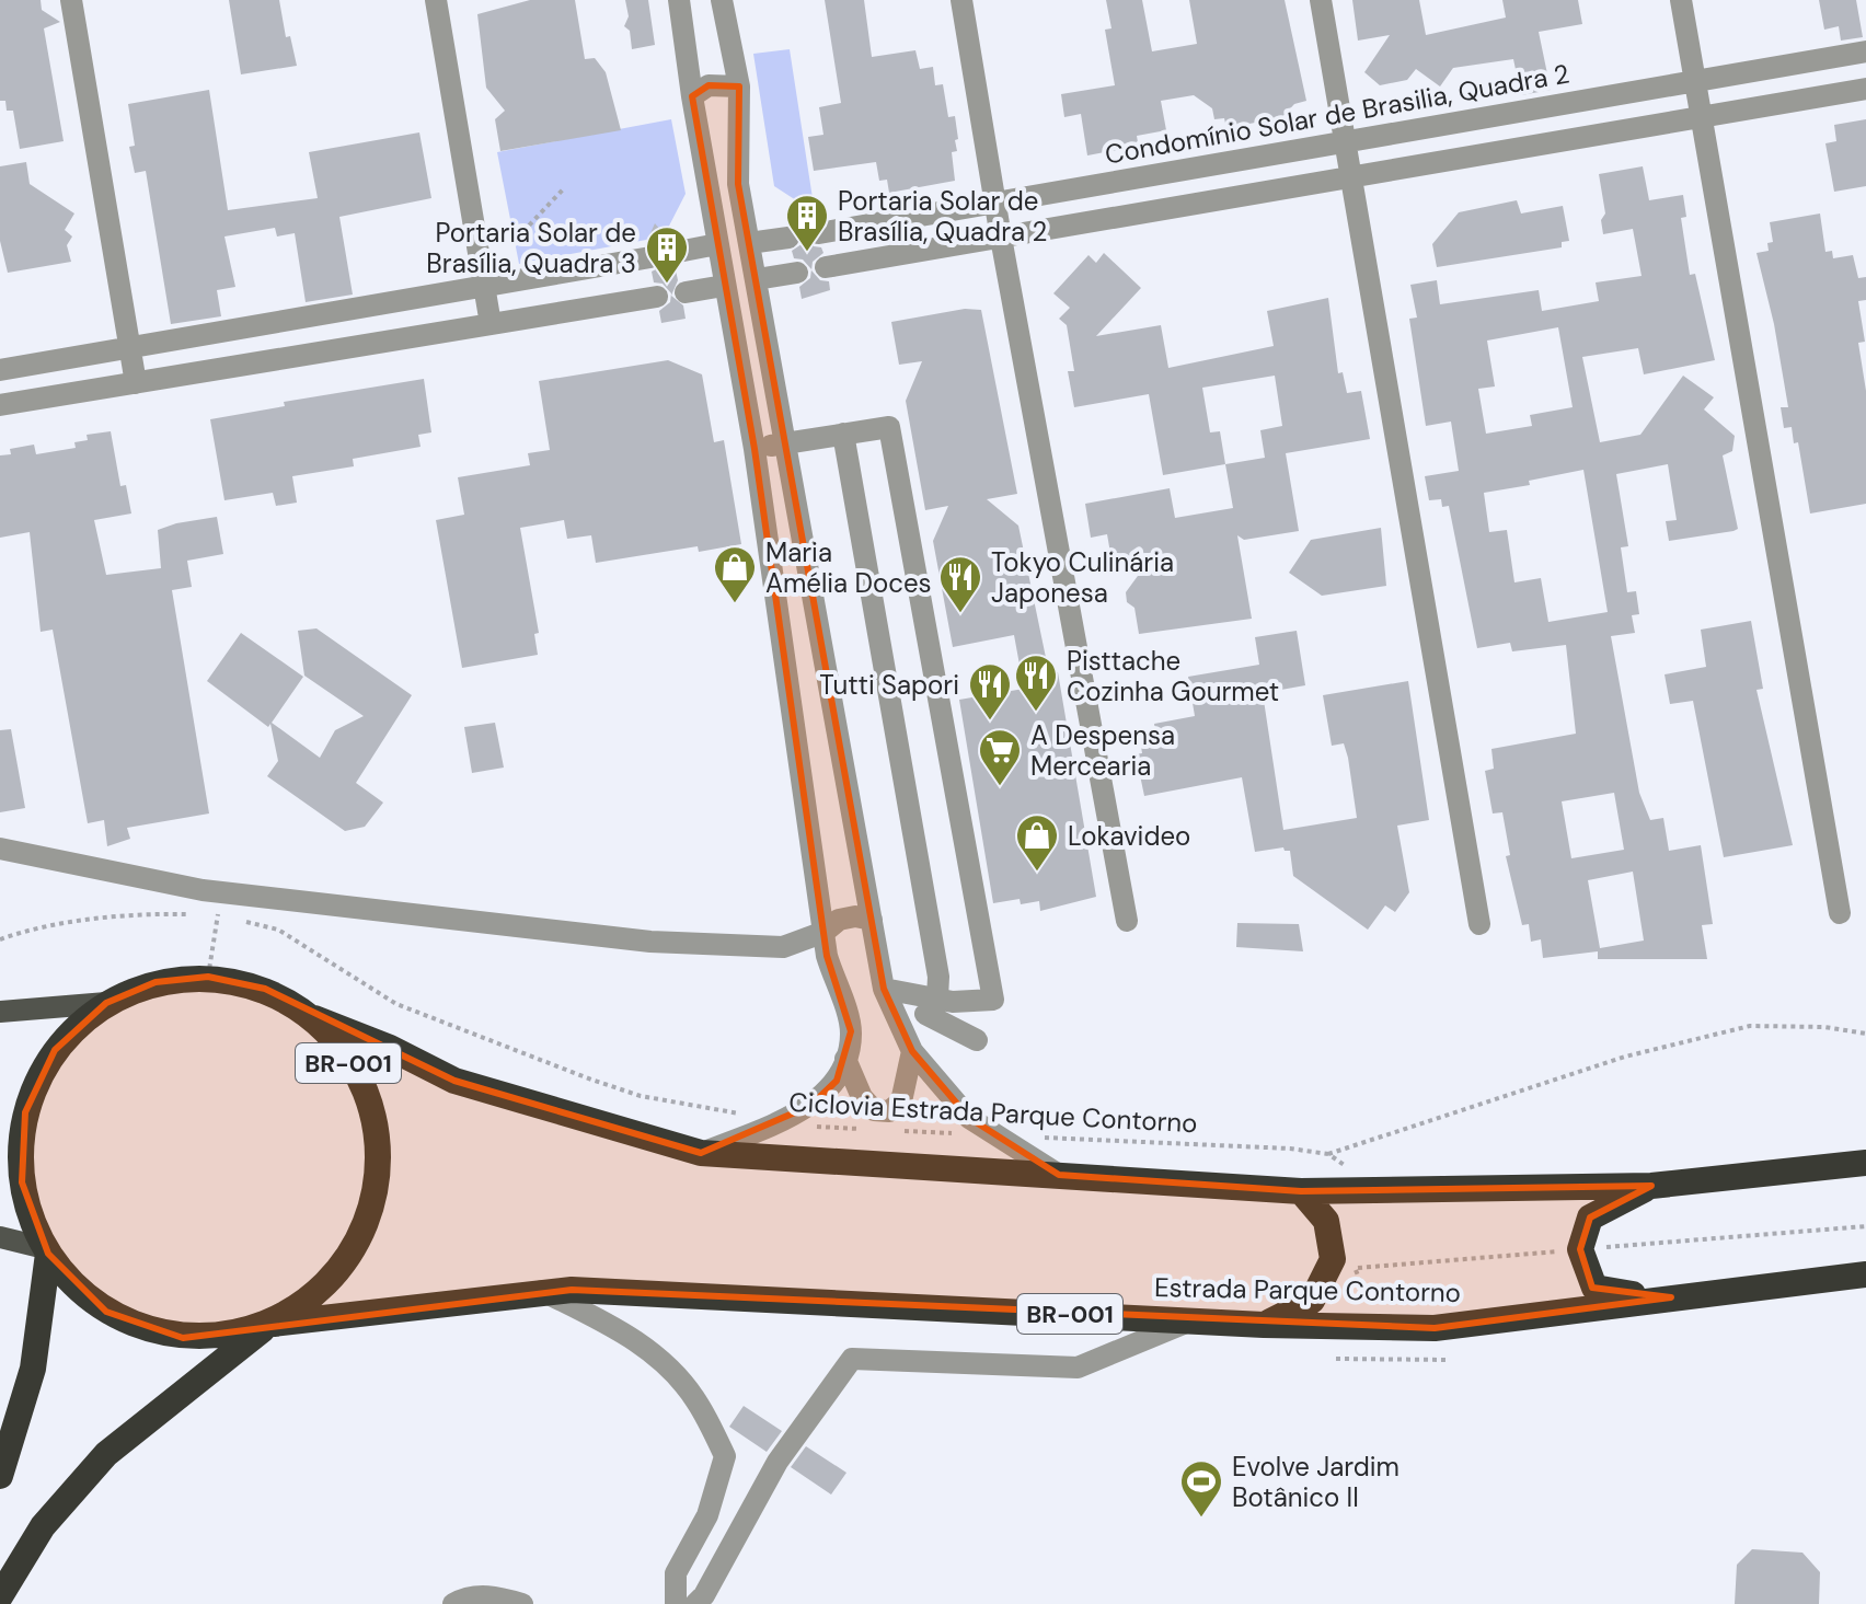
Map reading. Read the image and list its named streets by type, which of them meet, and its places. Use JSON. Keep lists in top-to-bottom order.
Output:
{
  "streets": {
    "highway": ["BR-001", "Estrada Parque Contorno"],
    "street": ["Condomínio Solar de Brasilia, Quadra 2"],
    "path": ["Ciclovia Estrada Parque Contorno"]
  },
  "crossings": [
    ["BR-001", "Estrada Parque Contorno"]
  ],
  "places": {
    "building": ["Portaria Solar de Brasília, Quadra 2", "Portaria Solar de Brasília, Quadra 3"],
    "shop": ["Maria Amélia Doces", "Lokavideo"],
    "restaurant": ["Tokyo Culinária Japonesa", "Pisttache Cozinha Gourmet", "Tutti Sapori"],
    "supermarket": ["A Despensa Mercearia"],
    "sports": ["Evolve Jardim Botânico II"]
  }
}
